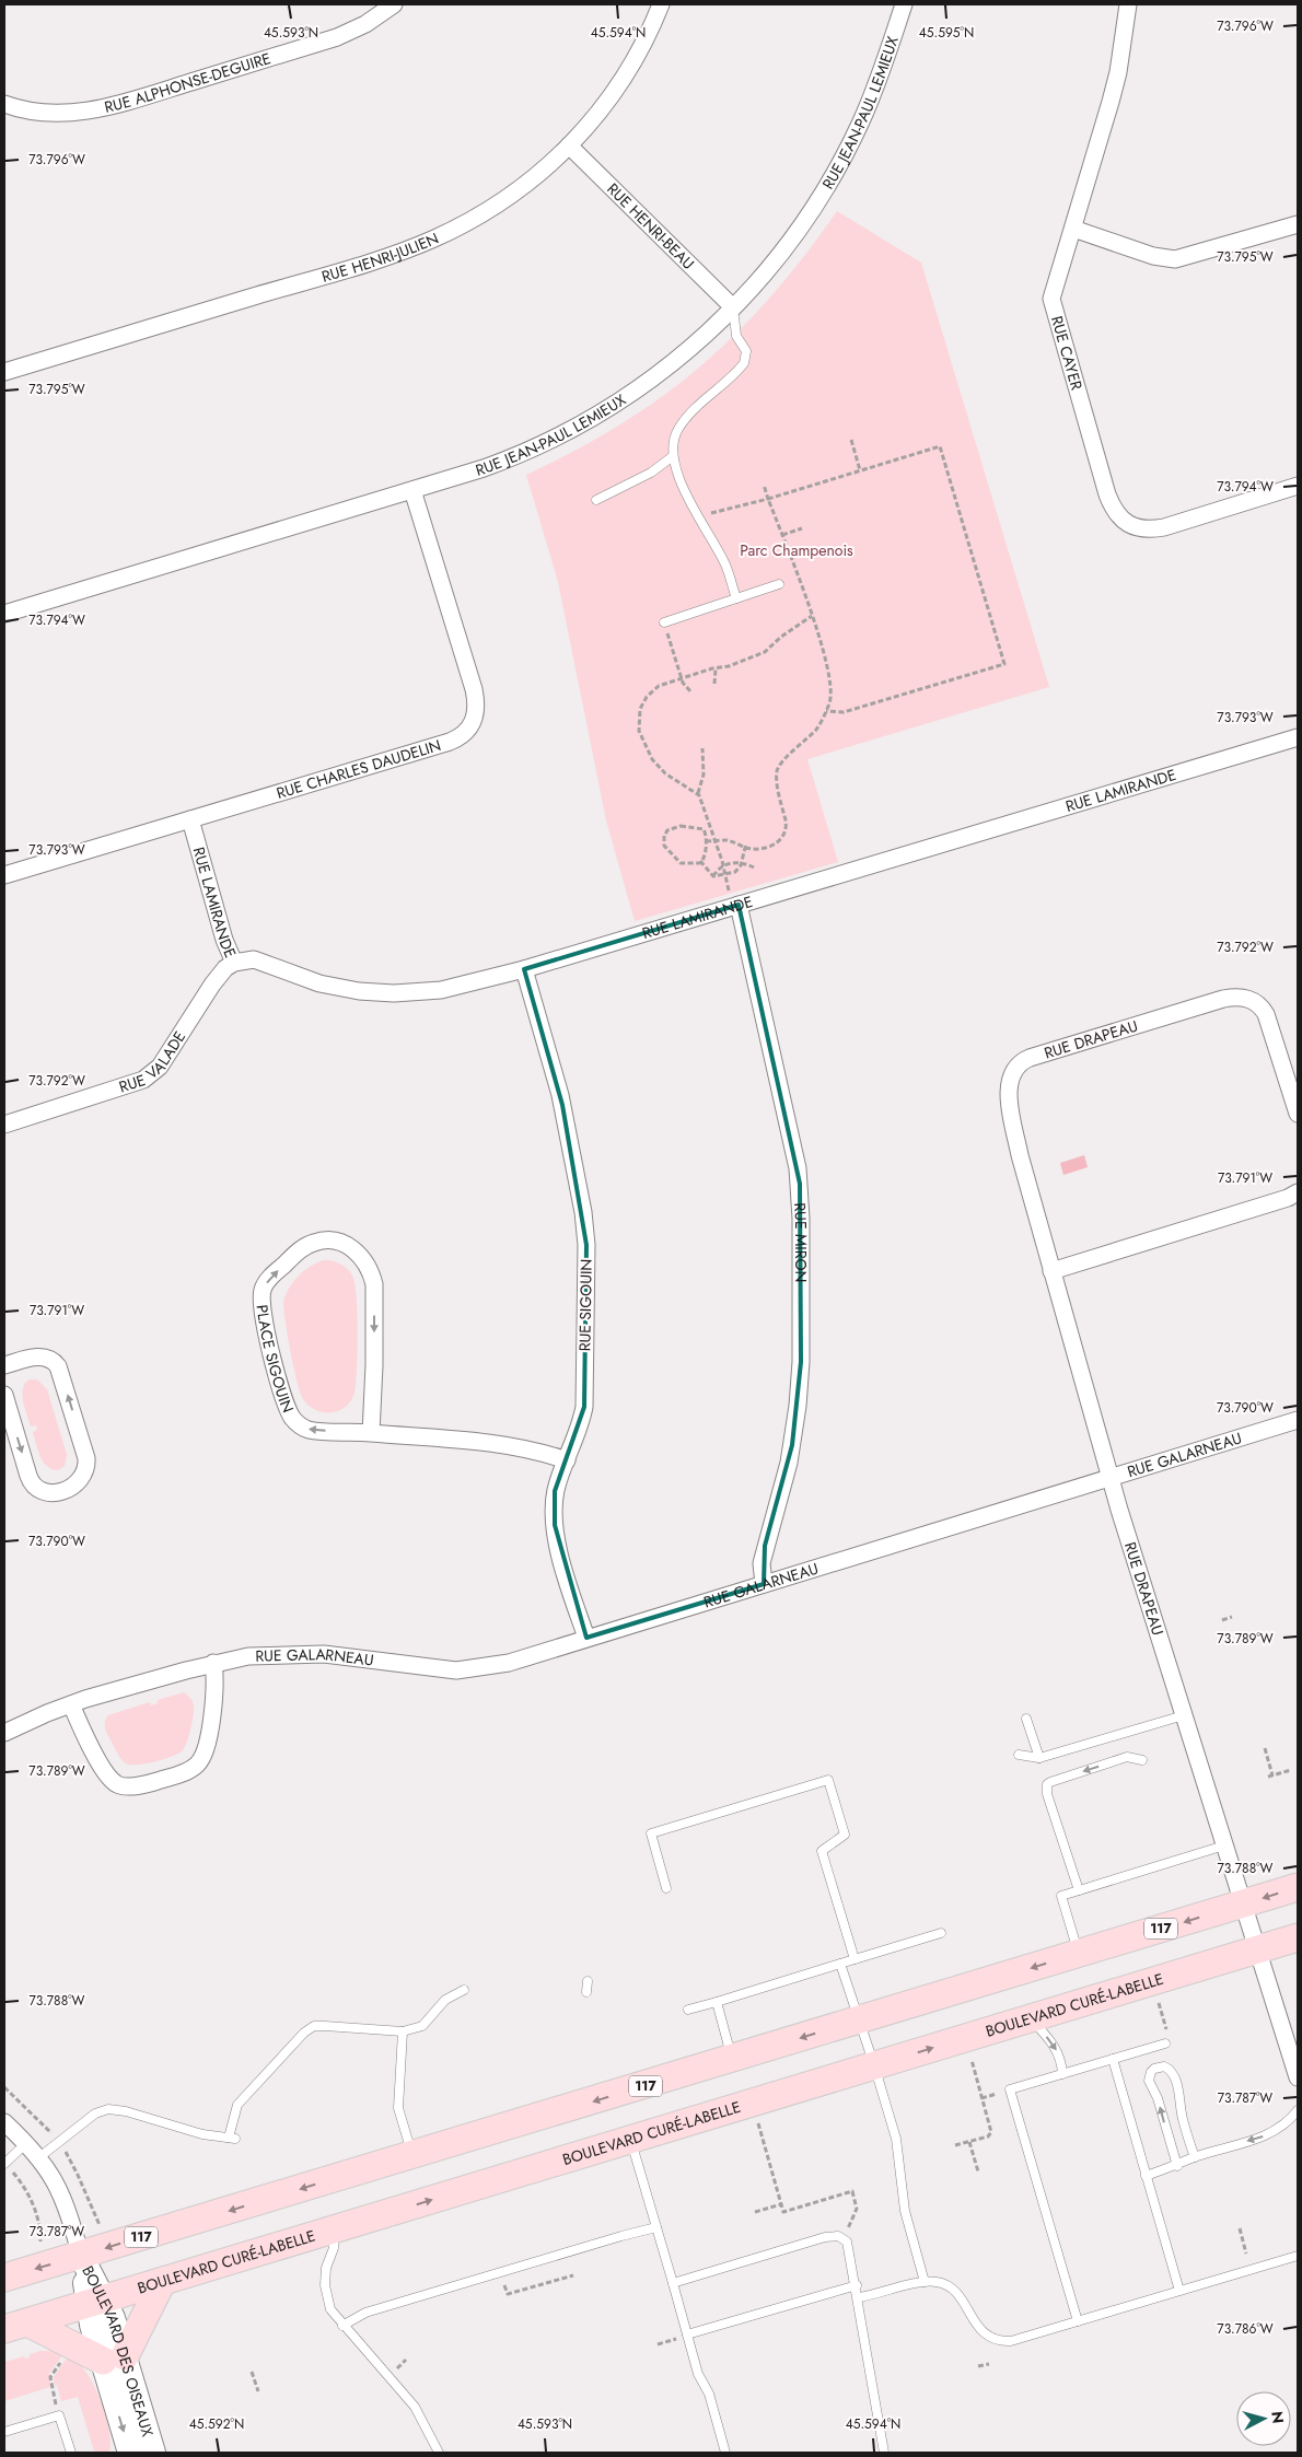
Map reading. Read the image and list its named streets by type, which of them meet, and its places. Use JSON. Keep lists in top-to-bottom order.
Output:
{
  "streets": {
    "main road": ["117", "BOULEVARD CURÉ-LABELLE"],
    "street": [
      "RUE ALPHONSE-DEGUIRE",
      "RUE JEAN-PAUL LEMIEUX",
      "RUE HENRI-BEAU",
      "RUE HENRI-JULIEN",
      "RUE CAYER",
      "RUE CHARLES DAUDELIN",
      "RUE LAMIRANDE",
      "RUE DRAPEAU",
      "RUE VALADE",
      "RUE MIRON",
      "RUE SIGOUIN",
      "PLACE SIGOUIN",
      "RUE GALARNEAU",
      "BOULEVARD DES OISEAUX"
    ]
  },
  "crossings": [
    ["RUE JEAN-PAUL LEMIEUX", "RUE HENRI-BEAU"],
    ["RUE JEAN-PAUL LEMIEUX", "RUE CHARLES DAUDELIN"],
    ["RUE HENRI-BEAU", "RUE HENRI-JULIEN"],
    ["RUE CHARLES DAUDELIN", "RUE LAMIRANDE"],
    ["RUE LAMIRANDE", "RUE VALADE"],
    ["RUE LAMIRANDE", "RUE MIRON"],
    ["RUE LAMIRANDE", "RUE SIGOUIN"],
    ["RUE DRAPEAU", "RUE GALARNEAU"],
    ["RUE DRAPEAU", "117"],
    ["RUE DRAPEAU", "BOULEVARD CURÉ-LABELLE"],
    ["RUE MIRON", "RUE GALARNEAU"],
    ["RUE SIGOUIN", "PLACE SIGOUIN"],
    ["RUE SIGOUIN", "RUE GALARNEAU"],
    ["117", "BOULEVARD DES OISEAUX"],
    ["BOULEVARD CURÉ-LABELLE", "BOULEVARD DES OISEAUX"]
  ],
  "parks": ["Parc Champenois"],
  "north": "right",
  "coordinates": [
    "73.796°W",
    "45.593°N",
    "45.594°N",
    "45.595°N",
    "73.795°W",
    "73.794°W",
    "73.793°W",
    "73.792°W",
    "73.791°W",
    "73.790°W",
    "73.789°W",
    "73.788°W",
    "73.787°W",
    "73.786°W",
    "45.592°N"
  ]
}
